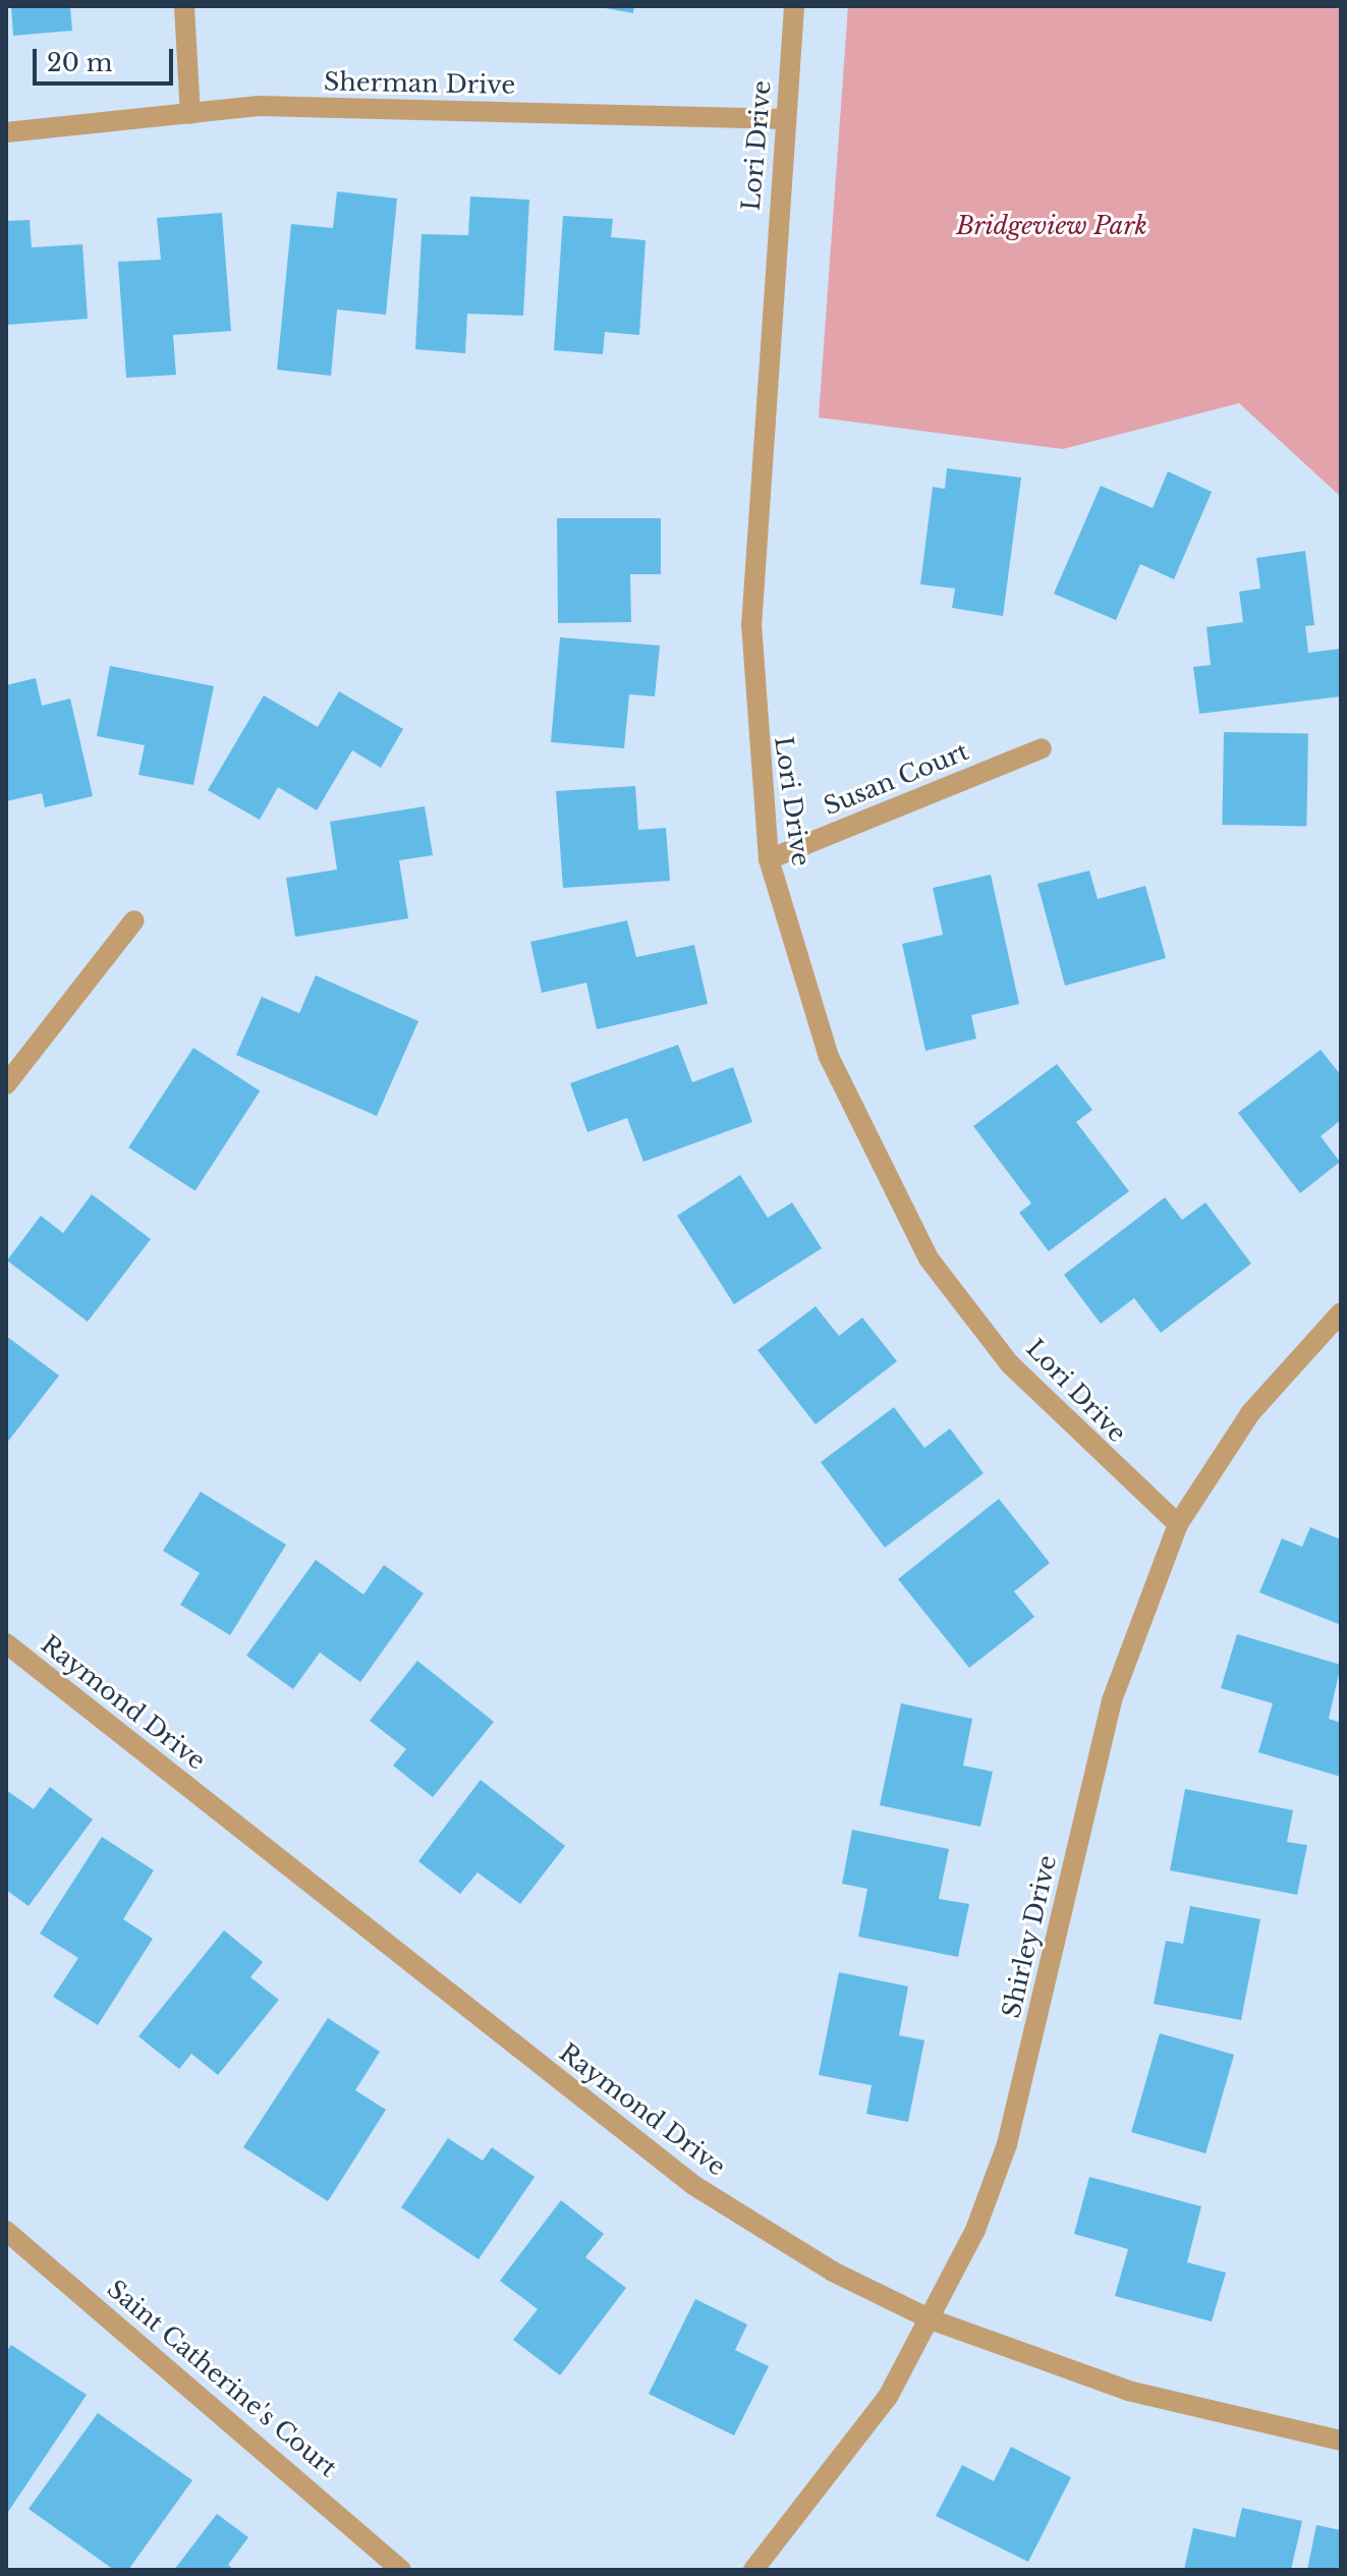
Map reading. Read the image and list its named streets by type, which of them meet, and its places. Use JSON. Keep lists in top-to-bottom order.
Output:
{
  "streets": {
    "street": [
      "Sherman Drive",
      "Lori Drive",
      "Susan Court",
      "Raymond Drive",
      "Shirley Drive",
      "Saint Catherine's Court"
    ]
  },
  "crossings": [
    ["Sherman Drive", "Lori Drive"],
    ["Lori Drive", "Susan Court"],
    ["Lori Drive", "Shirley Drive"],
    ["Raymond Drive", "Shirley Drive"]
  ],
  "parks": ["Bridgeview Park"],
  "scale_bar": "20 m"
}
